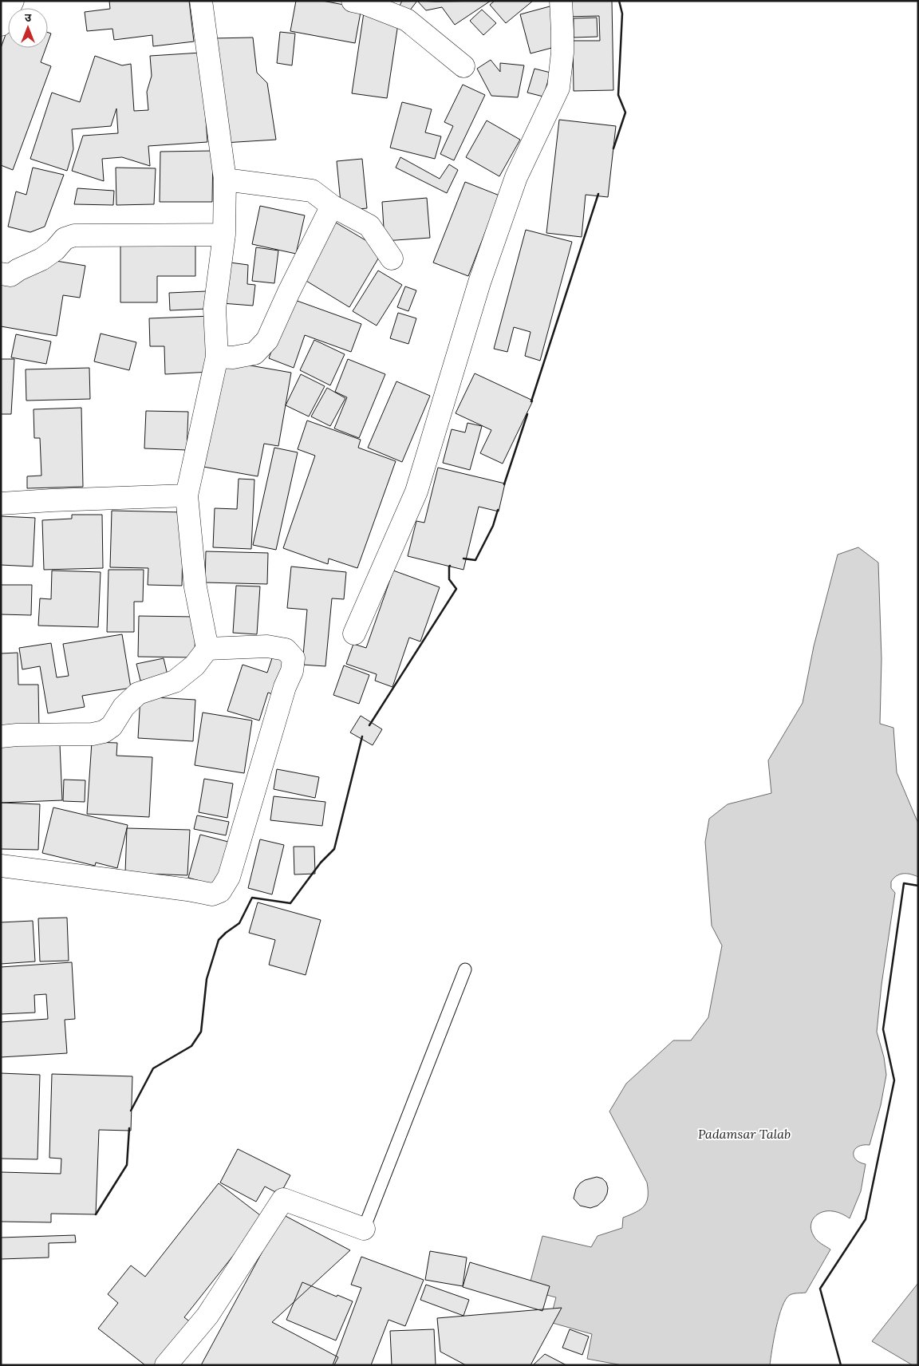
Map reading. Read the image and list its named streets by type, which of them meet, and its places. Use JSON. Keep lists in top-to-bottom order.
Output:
{
  "water": ["Padamsar Talab"],
  "north": "top"
}
